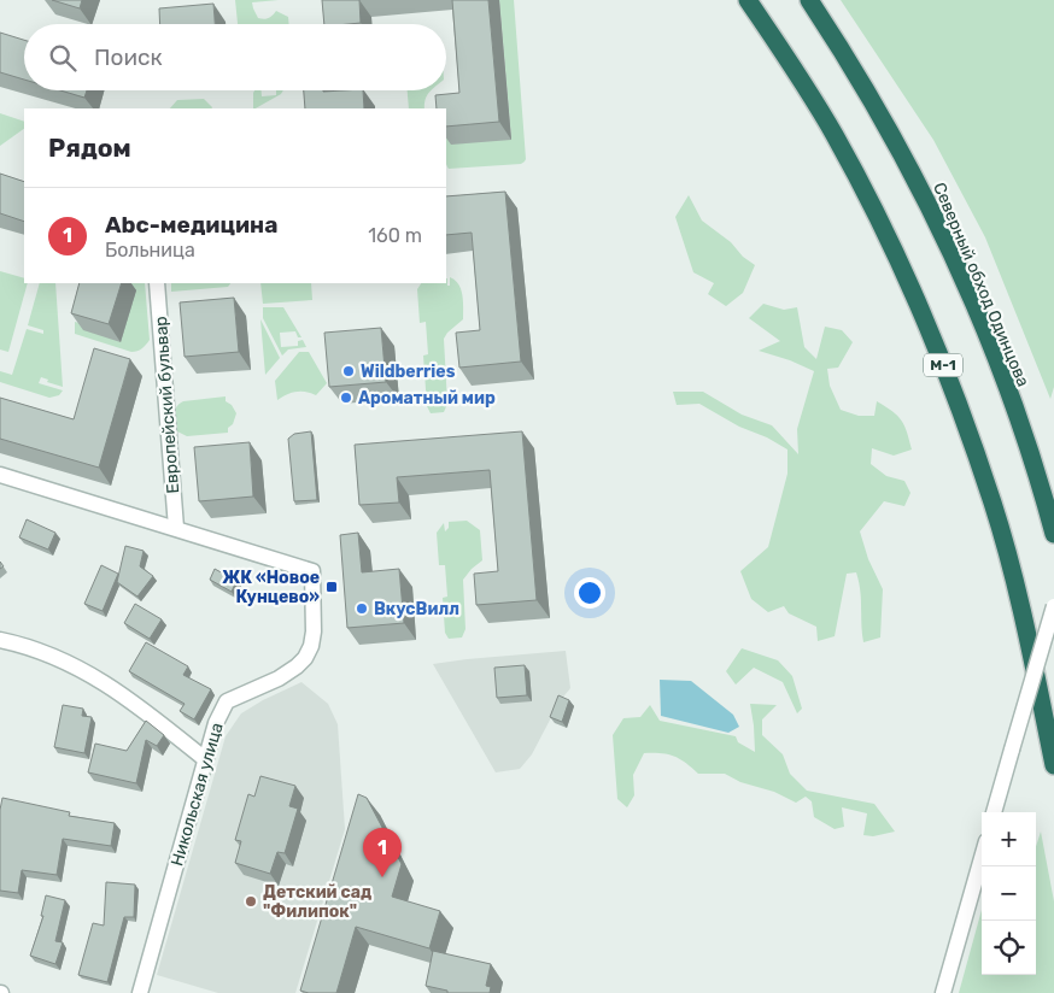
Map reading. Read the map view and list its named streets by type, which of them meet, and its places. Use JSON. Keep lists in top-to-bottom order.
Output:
{
  "streets": {
    "highway": ["Северный обход Одинцова", "М-1"],
    "street": ["Европейский бульвар", "Никольская улица"]
  },
  "crossings": [
    ["Европейский бульвар", "Никольская улица"]
  ],
  "places": {
    "other": [
      "Wildberries",
      "Ароматный мир",
      "ВкусВилл",
      "Детский сад \"Филипок\""
    ],
    "transit": ["ЖК «Новое Кунцево»"]
  },
  "page": {
    "search": "Поиск",
    "heading": "Рядом",
    "list": [
      {
        "mark": "1",
        "name": "Abc-медицина",
        "note": "Больница",
        "value": "160 m"
      }
    ],
    "map_buttons": ["+", "−"],
    "pins": "1"
  }
}
